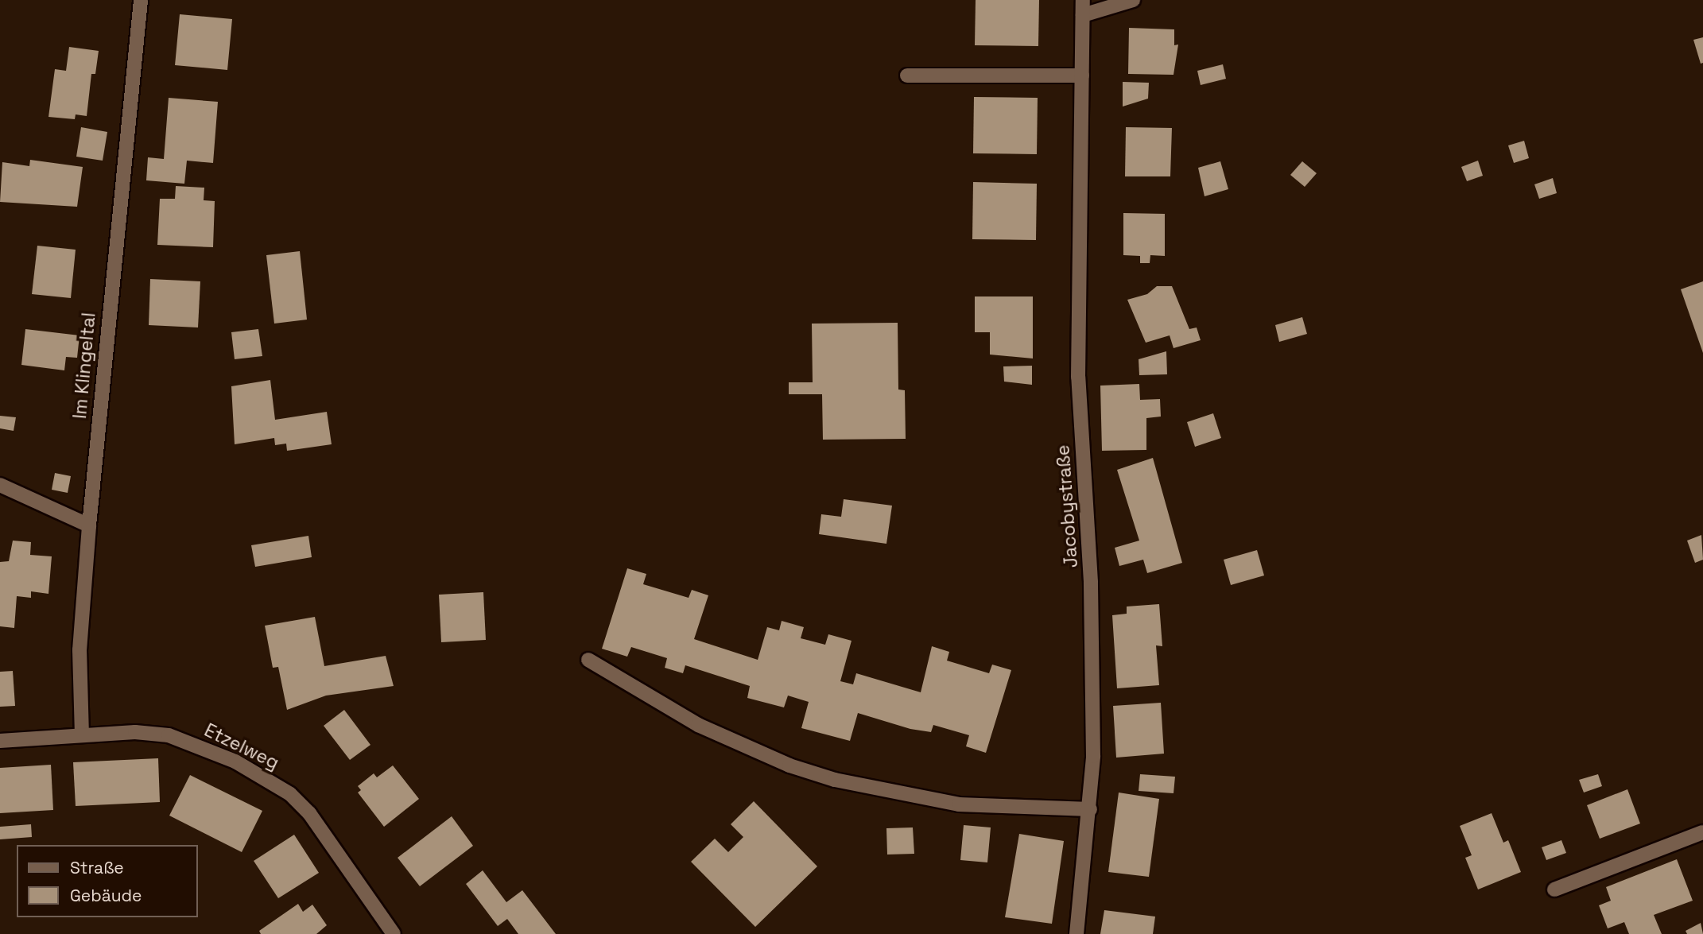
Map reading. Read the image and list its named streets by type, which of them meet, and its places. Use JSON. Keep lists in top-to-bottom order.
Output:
{
  "streets": {
    "street": ["Im Klingeltal", "Jacobystraße", "Etzelweg"]
  },
  "crossings": [
    ["Im Klingeltal", "Etzelweg"]
  ],
  "legend": ["Straße", "Gebäude"]
}
